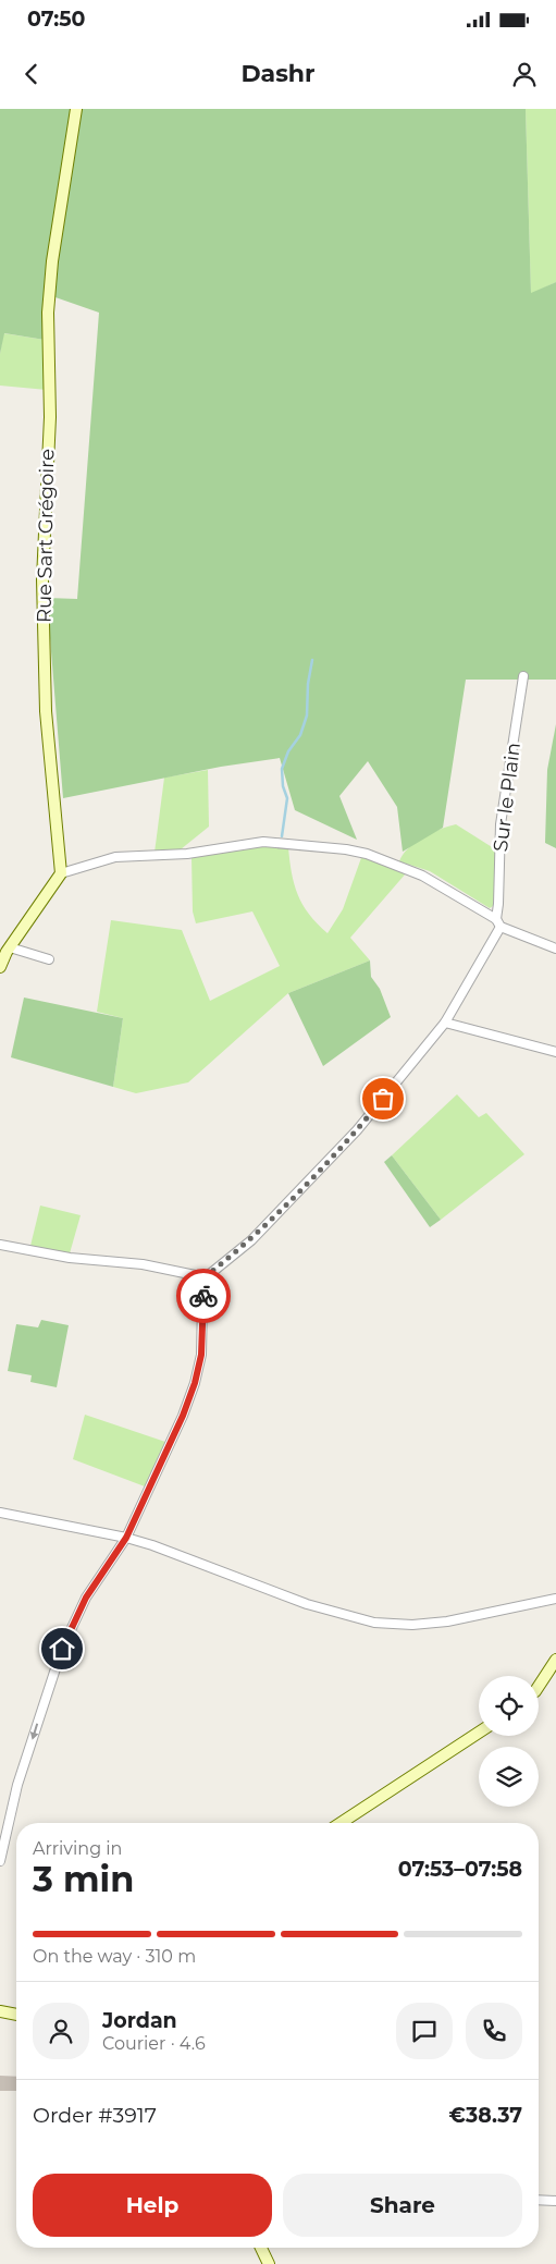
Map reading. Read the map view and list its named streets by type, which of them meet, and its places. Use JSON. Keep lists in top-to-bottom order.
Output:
{
  "streets": {
    "street": ["Rue Sart Grégoire", "Sur le Plain"]
  },
  "page": {
    "status": "07:50",
    "header": "Dashr",
    "heading": ["3 min", "Arriving in", "07:53–07:58"],
    "panel": [
      "Jordan",
      "Courier · 4.6",
      "Order #3917",
      "€38.37"
    ],
    "bar": "On the way · 310 m",
    "buttons": ["Help", "Share"]
  }
}
